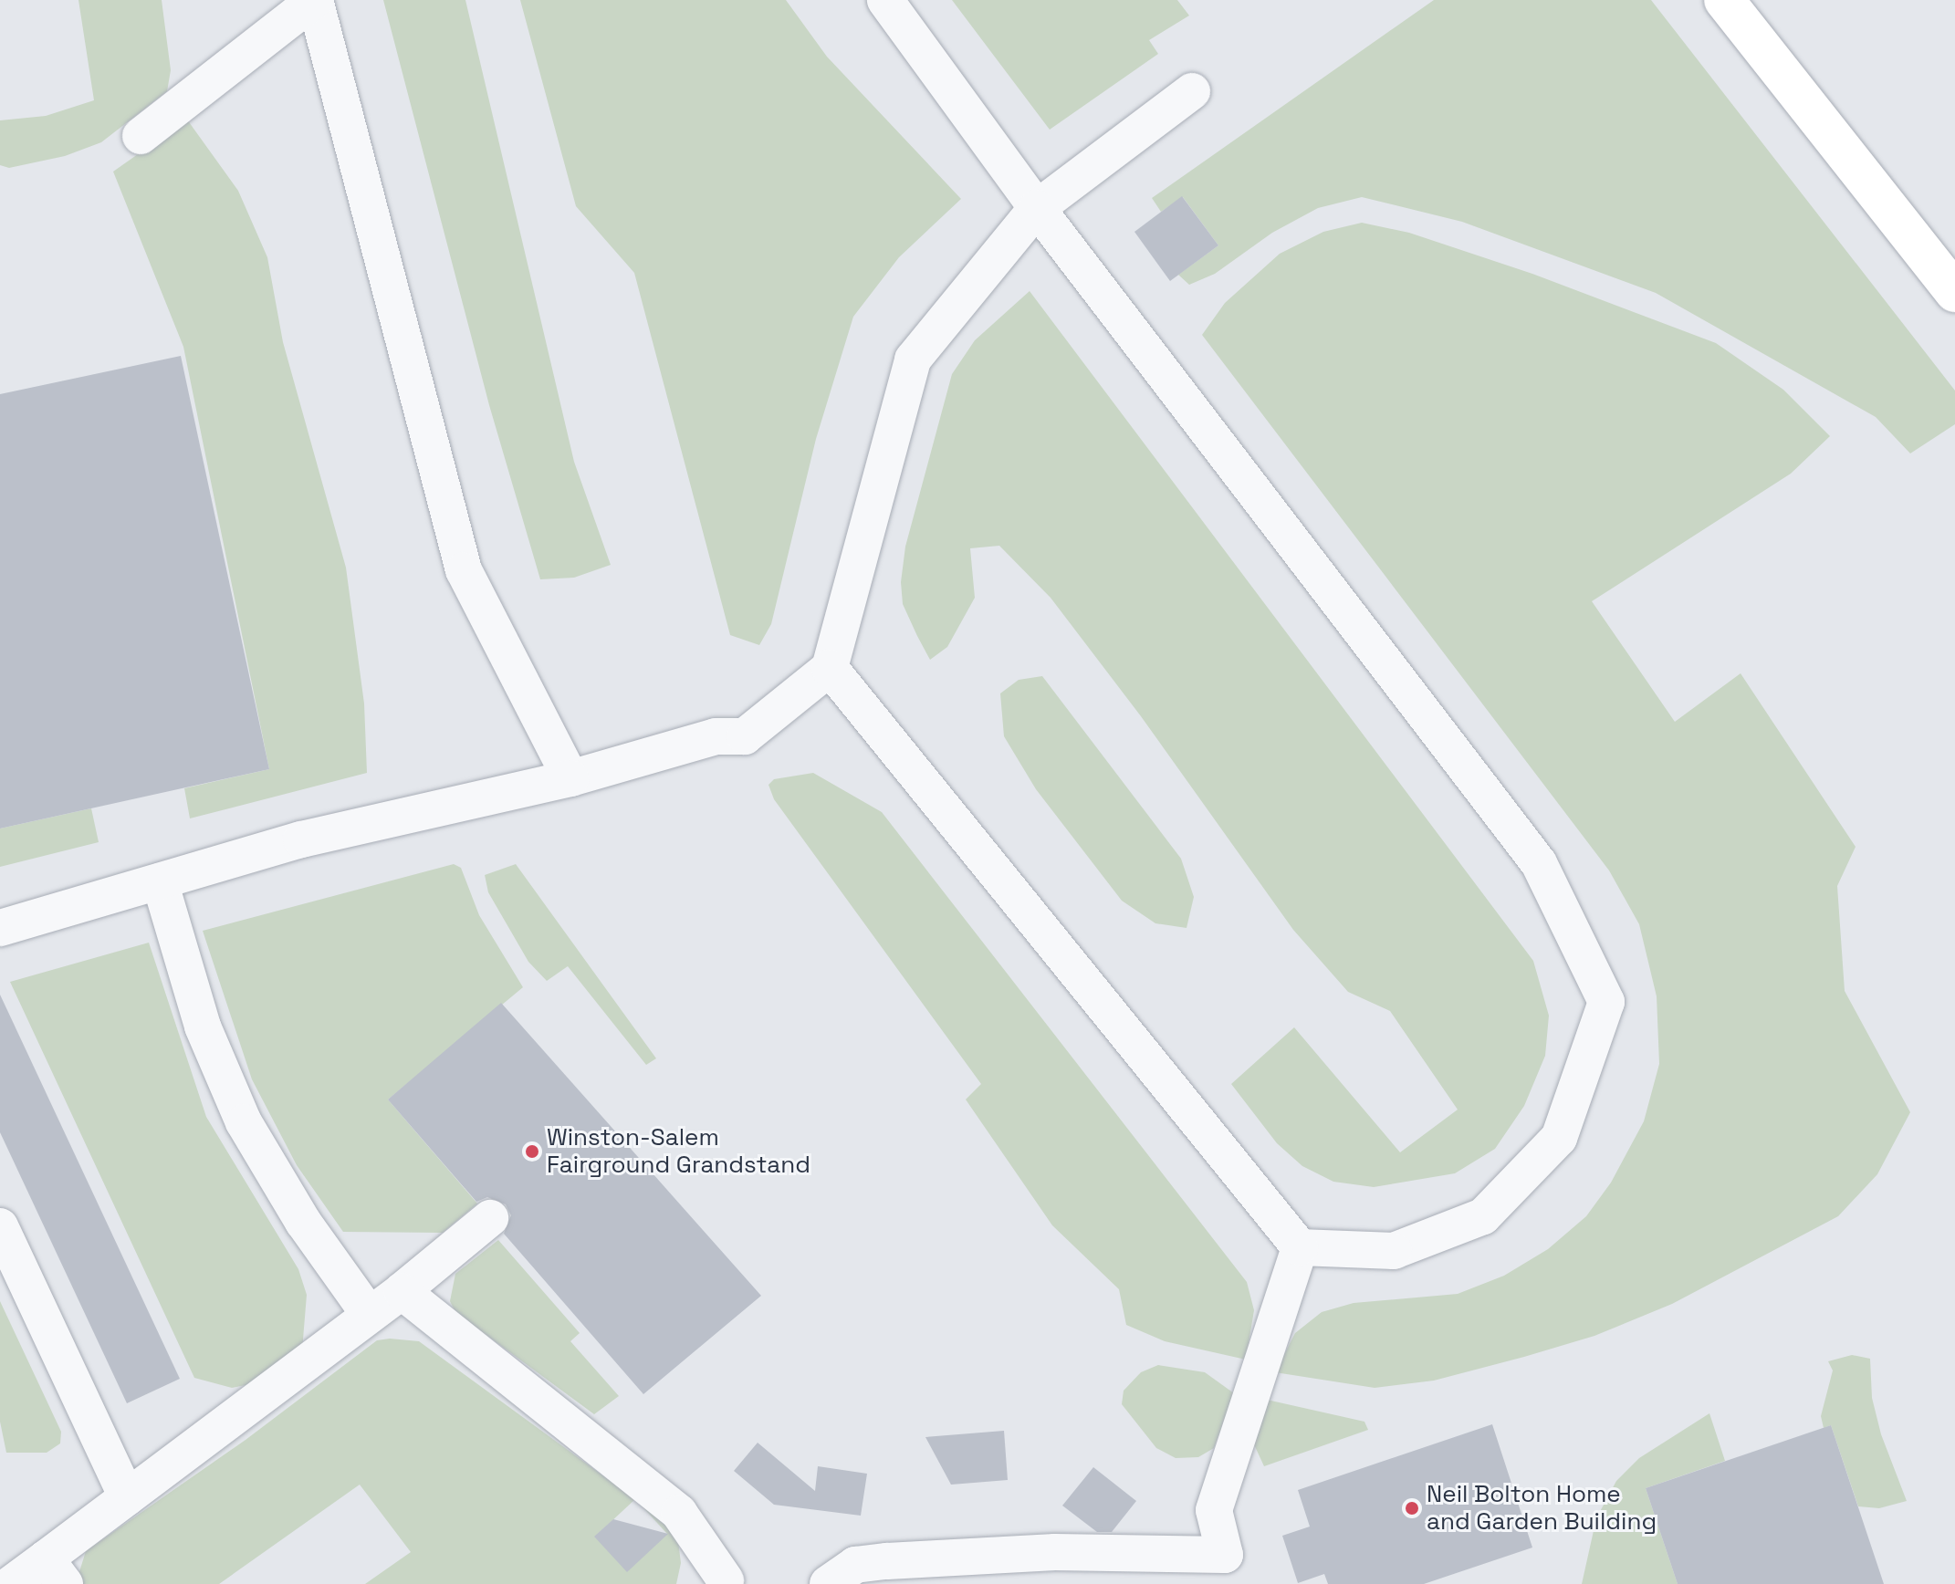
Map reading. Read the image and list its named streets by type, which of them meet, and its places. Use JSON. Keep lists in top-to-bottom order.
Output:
{
  "places": ["Winston-Salem Fairground Grandstand", "Neil Bolton Home and Garden Building"]
}
